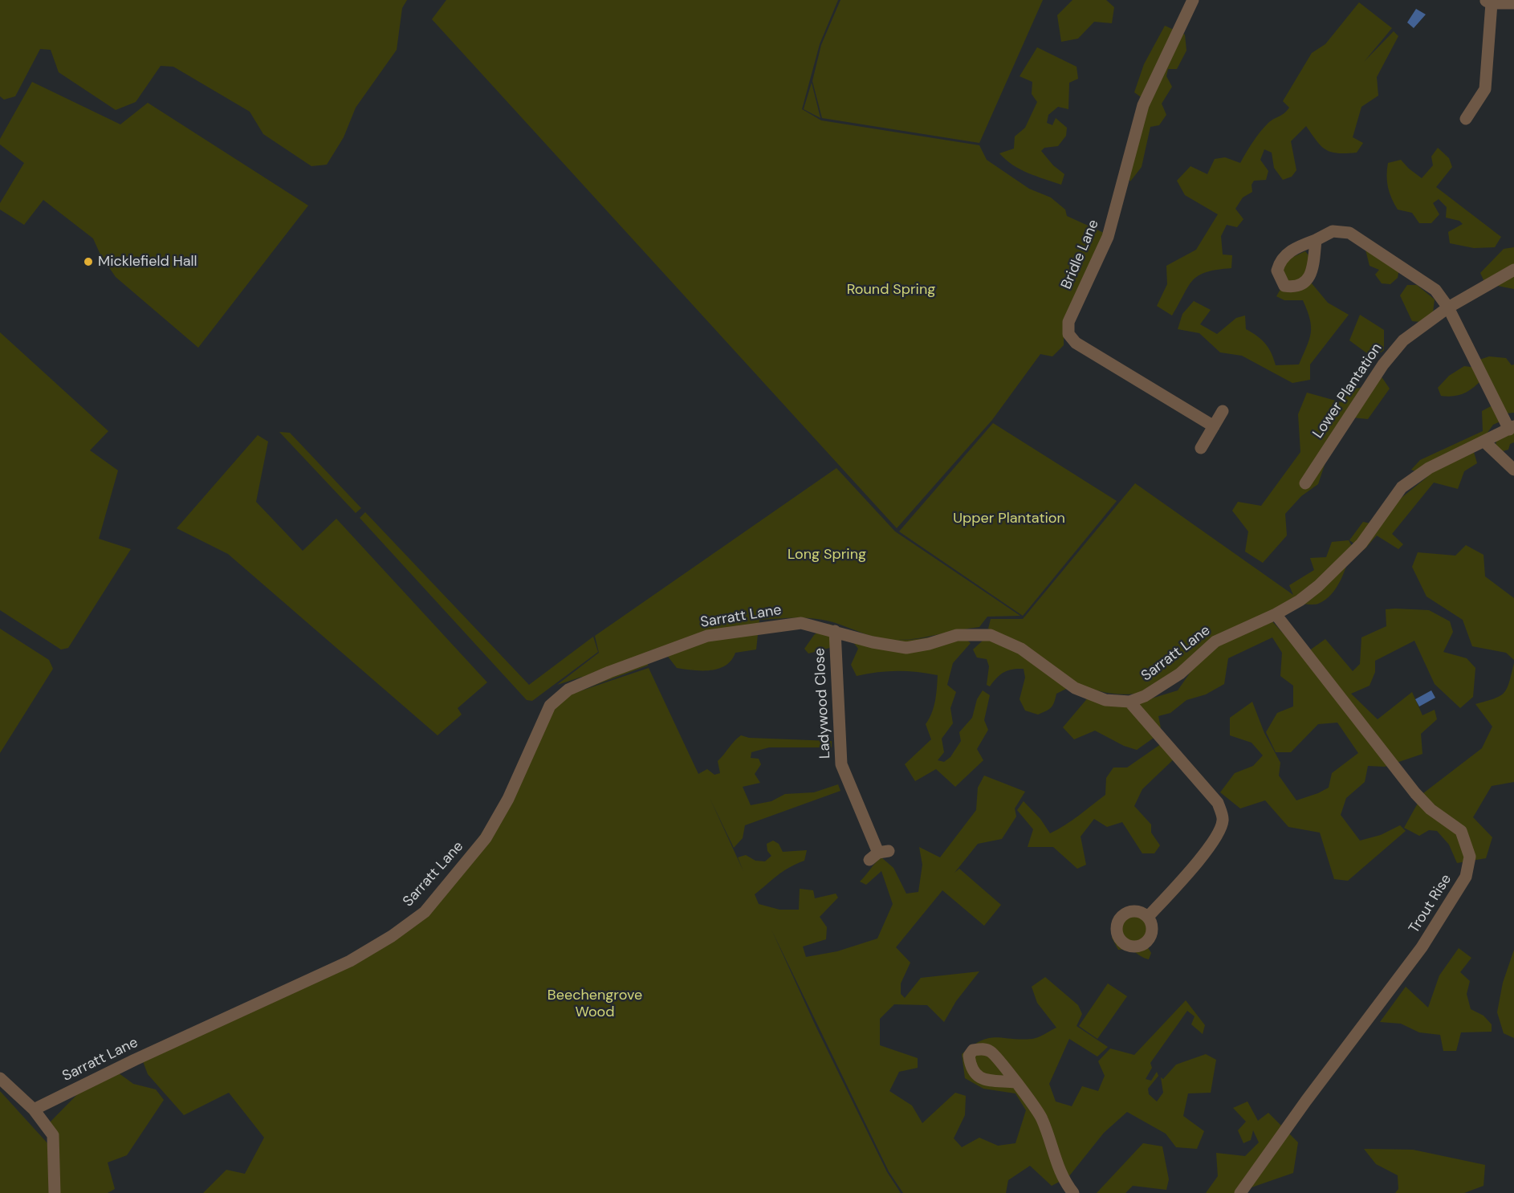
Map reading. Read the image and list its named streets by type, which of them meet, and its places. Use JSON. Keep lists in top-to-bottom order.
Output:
{
  "streets": {
    "street": [
      "Bridle Lane",
      "Lower Plantation",
      "Sarratt Lane",
      "Ladywood Close",
      "Trout Rise"
    ]
  },
  "crossings": [
    ["Sarratt Lane", "Ladywood Close"],
    ["Sarratt Lane", "Trout Rise"]
  ],
  "parks": [
    "Round Spring",
    "Upper Plantation",
    "Long Spring",
    "Beechengrove Wood"
  ],
  "places": ["Micklefield Hall"]
}
